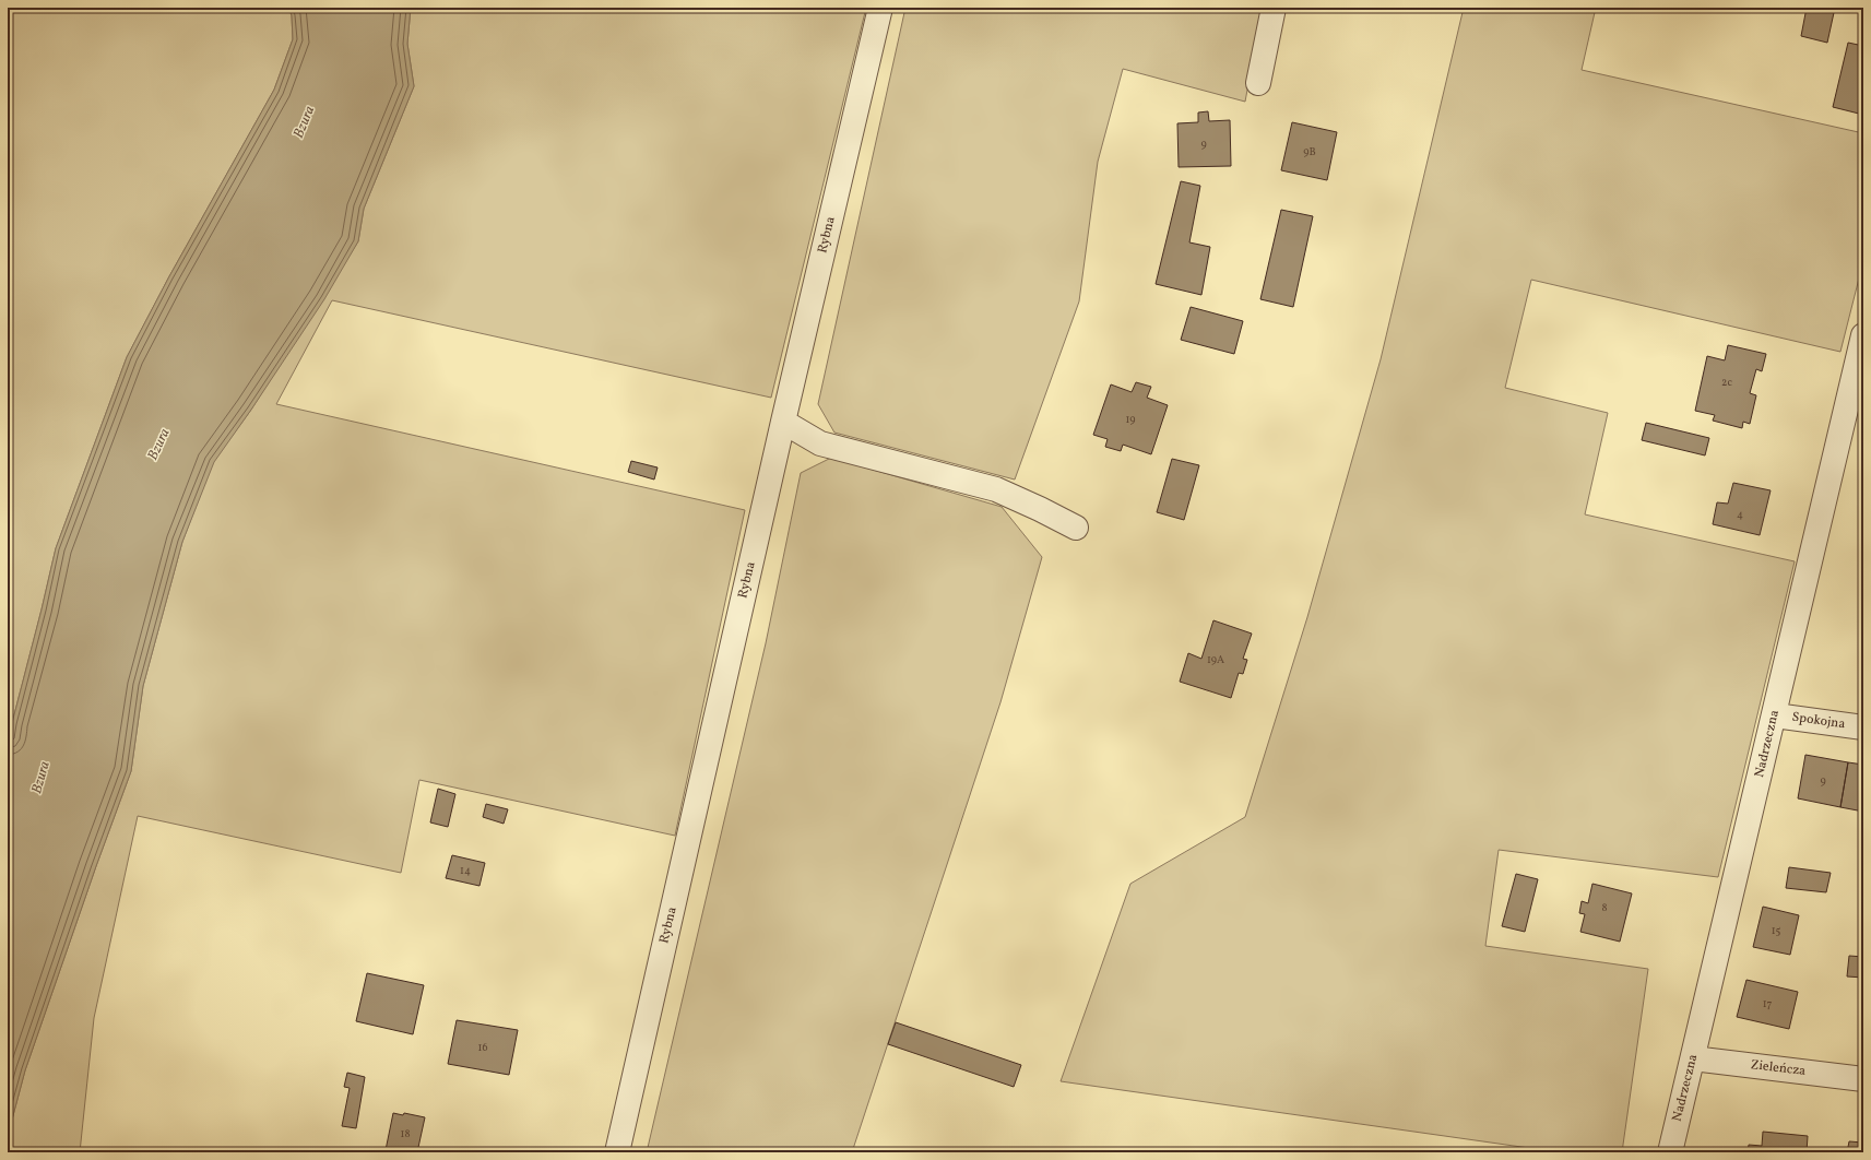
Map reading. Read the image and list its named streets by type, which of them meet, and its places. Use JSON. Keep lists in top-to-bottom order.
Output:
{
  "streets": {
    "street": [
      "Rybna",
      "Spokojna",
      "Nadrzeczna",
      "Zieleńcza"
    ]
  },
  "crossings": [
    ["Spokojna", "Nadrzeczna"],
    ["Nadrzeczna", "Zieleńcza"]
  ],
  "water": ["Bzura"],
  "house_numbers": [
    "9",
    "9B",
    "2c",
    "19",
    "4",
    "19A",
    "9",
    "14",
    "8",
    "15",
    "17",
    "16",
    "18"
  ]
}
